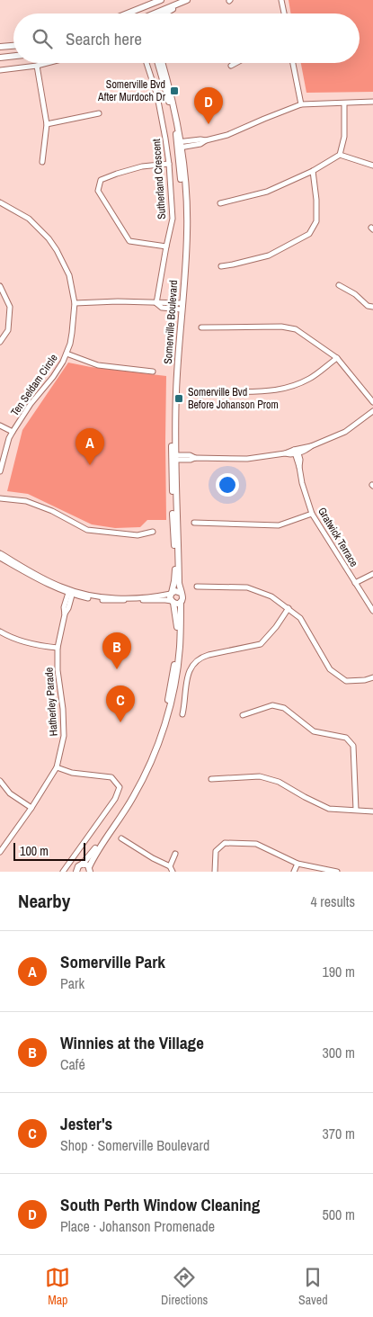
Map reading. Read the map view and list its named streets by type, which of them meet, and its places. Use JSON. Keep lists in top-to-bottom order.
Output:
{
  "streets": {
    "main road": ["Somerville Boulevard"],
    "street": [
      "Sutherland Crescent",
      "Ten Seldam Circle",
      "Gratwick Terrace",
      "Hatherley Parade"
    ]
  },
  "places": {
    "transit": ["Somerville Bvd After Murdoch Dr", "Somerville Bvd Before Johanson Prom"]
  },
  "scale_bar": "100 m",
  "page": {
    "search": "Search here",
    "pins": [
      "D",
      "A",
      "B",
      "C"
    ],
    "scale": "100 m",
    "heading": ["Nearby", "4 results"],
    "list": [
      {
        "mark": "A",
        "name": "Somerville Park",
        "note": "Park",
        "value": "190 m"
      },
      {
        "mark": "B",
        "name": "Winnies at the Village",
        "note": "Café",
        "value": "300 m"
      },
      {
        "mark": "C",
        "name": "Jester's",
        "note": "Shop · Somerville Boulevard",
        "value": "370 m"
      },
      {
        "mark": "D",
        "name": "South Perth Window Cleaning",
        "note": "Place · Johanson Promenade",
        "value": "500 m"
      }
    ],
    "nav": ["Map", "Directions", "Saved"]
  }
}
